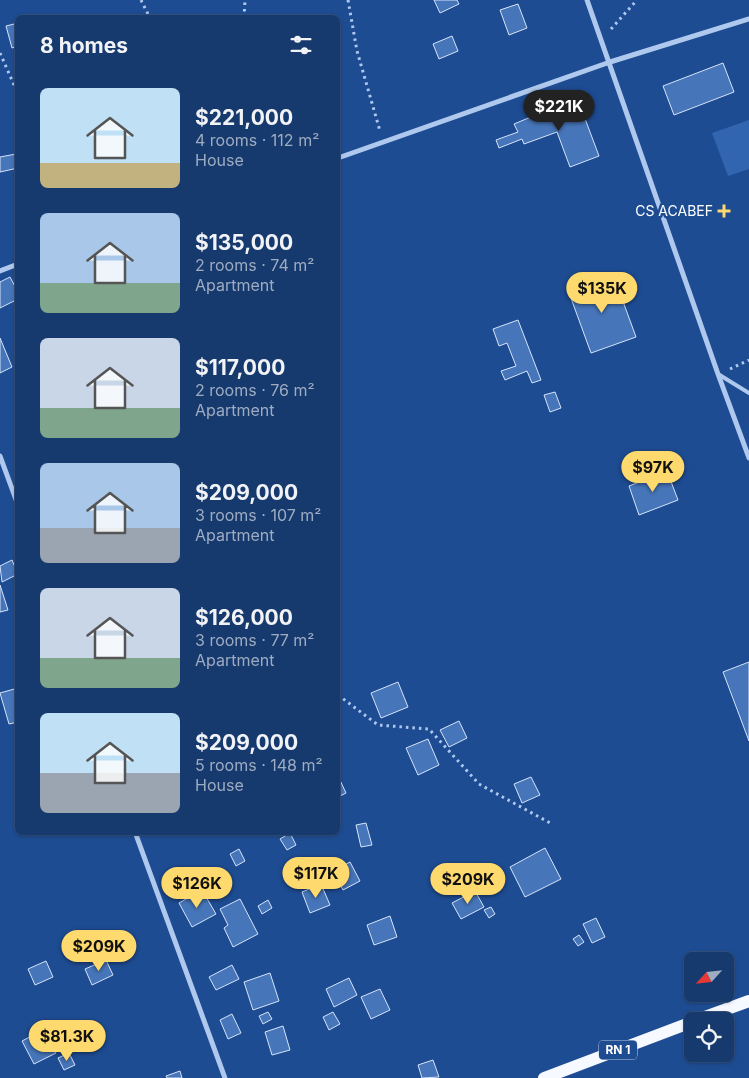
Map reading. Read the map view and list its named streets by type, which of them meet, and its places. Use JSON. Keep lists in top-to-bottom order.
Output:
{
  "streets": {
    "main road": ["RN 1"]
  },
  "places": {
    "health": ["CS ACABEF"]
  },
  "north": "bottom left",
  "page": {
    "heading": "8 homes",
    "list": [
      {
        "name": "$221,000",
        "note": "4 rooms · 112 m² · House"
      },
      {
        "name": "$135,000",
        "note": "2 rooms · 74 m² · Apartment"
      },
      {
        "name": "$117,000",
        "note": "2 rooms · 76 m² · Apartment"
      },
      {
        "name": "$209,000",
        "note": "3 rooms · 107 m² · Apartment"
      },
      {
        "name": "$126,000",
        "note": "3 rooms · 77 m² · Apartment"
      },
      {
        "name": "$209,000",
        "note": "5 rooms · 148 m² · House"
      }
    ],
    "price": [
      "$221K",
      "$135K",
      "$97K",
      "$117K",
      "$209K",
      "$126K",
      "$209K",
      "$81.3K"
    ]
  }
}
